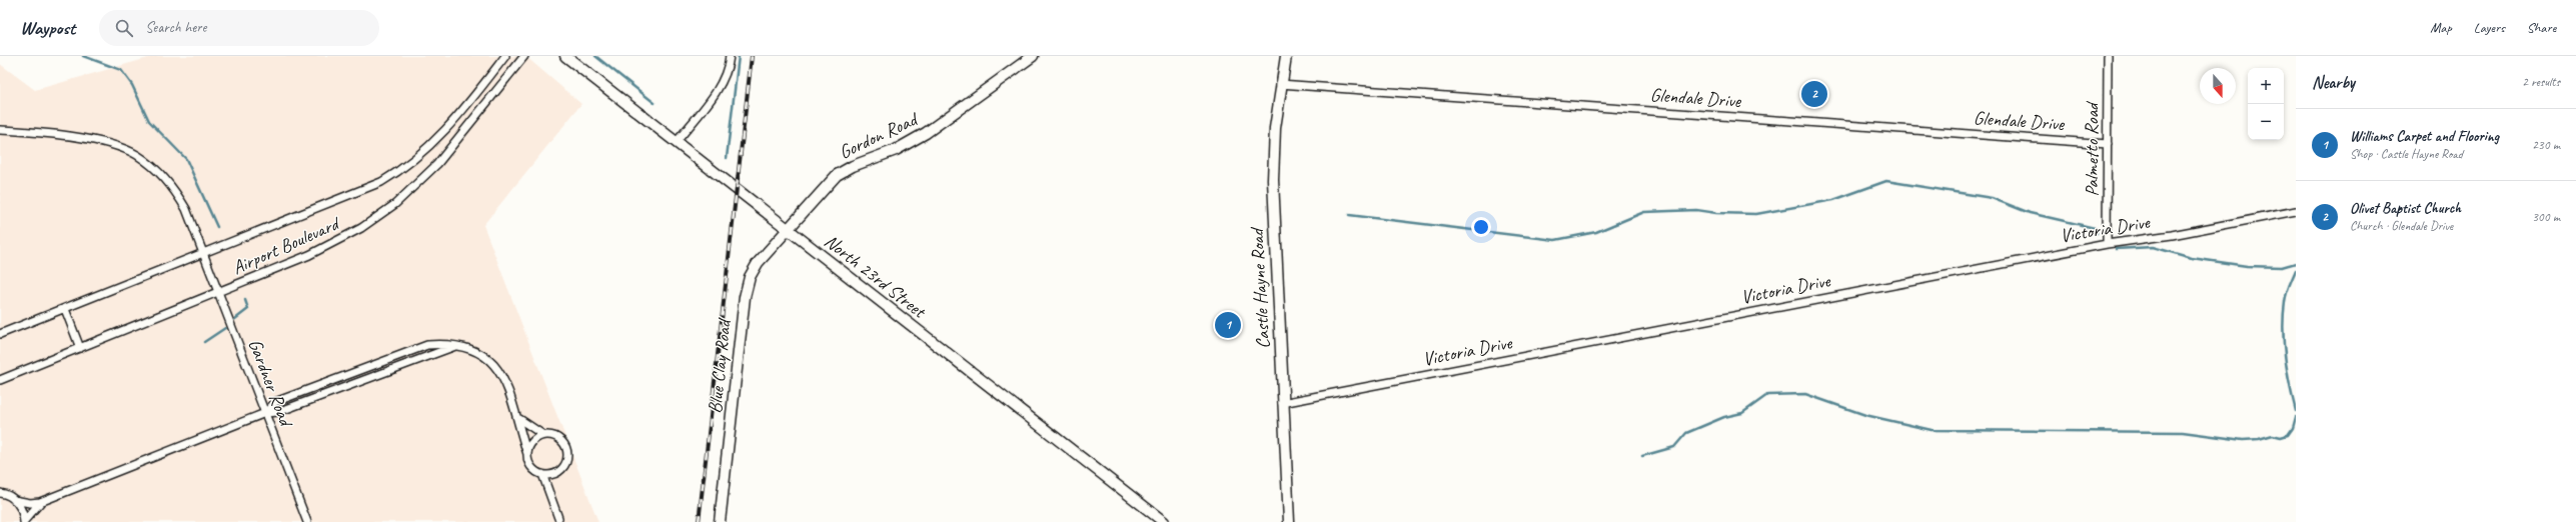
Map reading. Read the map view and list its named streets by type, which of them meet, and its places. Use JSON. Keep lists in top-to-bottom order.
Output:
{
  "streets": {
    "main road": [
      "Gordon Road",
      "North 23rd Street",
      "Castle Hayne Road",
      "Blue Clay Road"
    ],
    "street": [
      "Glendale Drive",
      "Palmetto Road",
      "Victoria Drive",
      "Airport Boulevard",
      "Gardner Road"
    ]
  },
  "crossings": [
    ["Glendale Drive", "Palmetto Road"],
    ["Glendale Drive", "Castle Hayne Road"],
    ["Gordon Road", "North 23rd Street"],
    ["Gordon Road", "Blue Clay Road"],
    ["Palmetto Road", "Victoria Drive"],
    ["Victoria Drive", "Castle Hayne Road"],
    ["Airport Boulevard", "Gardner Road"],
    ["North 23rd Street", "Blue Clay Road"]
  ],
  "north": "bottom",
  "page": {
    "header": "Waypost",
    "search": "Search here",
    "nav": ["Map", "Layers", "Share"],
    "heading": ["Nearby", "2 results"],
    "map_buttons": ["+", "−"],
    "pins": ["2", "1"],
    "list": [
      {
        "mark": "1",
        "name": "Williams Carpet and Flooring",
        "note": "Shop · Castle Hayne Road",
        "value": "230 m"
      },
      {
        "mark": "2",
        "name": "Olivet Baptist Church",
        "note": "Church · Glendale Drive",
        "value": "300 m"
      }
    ]
  }
}
